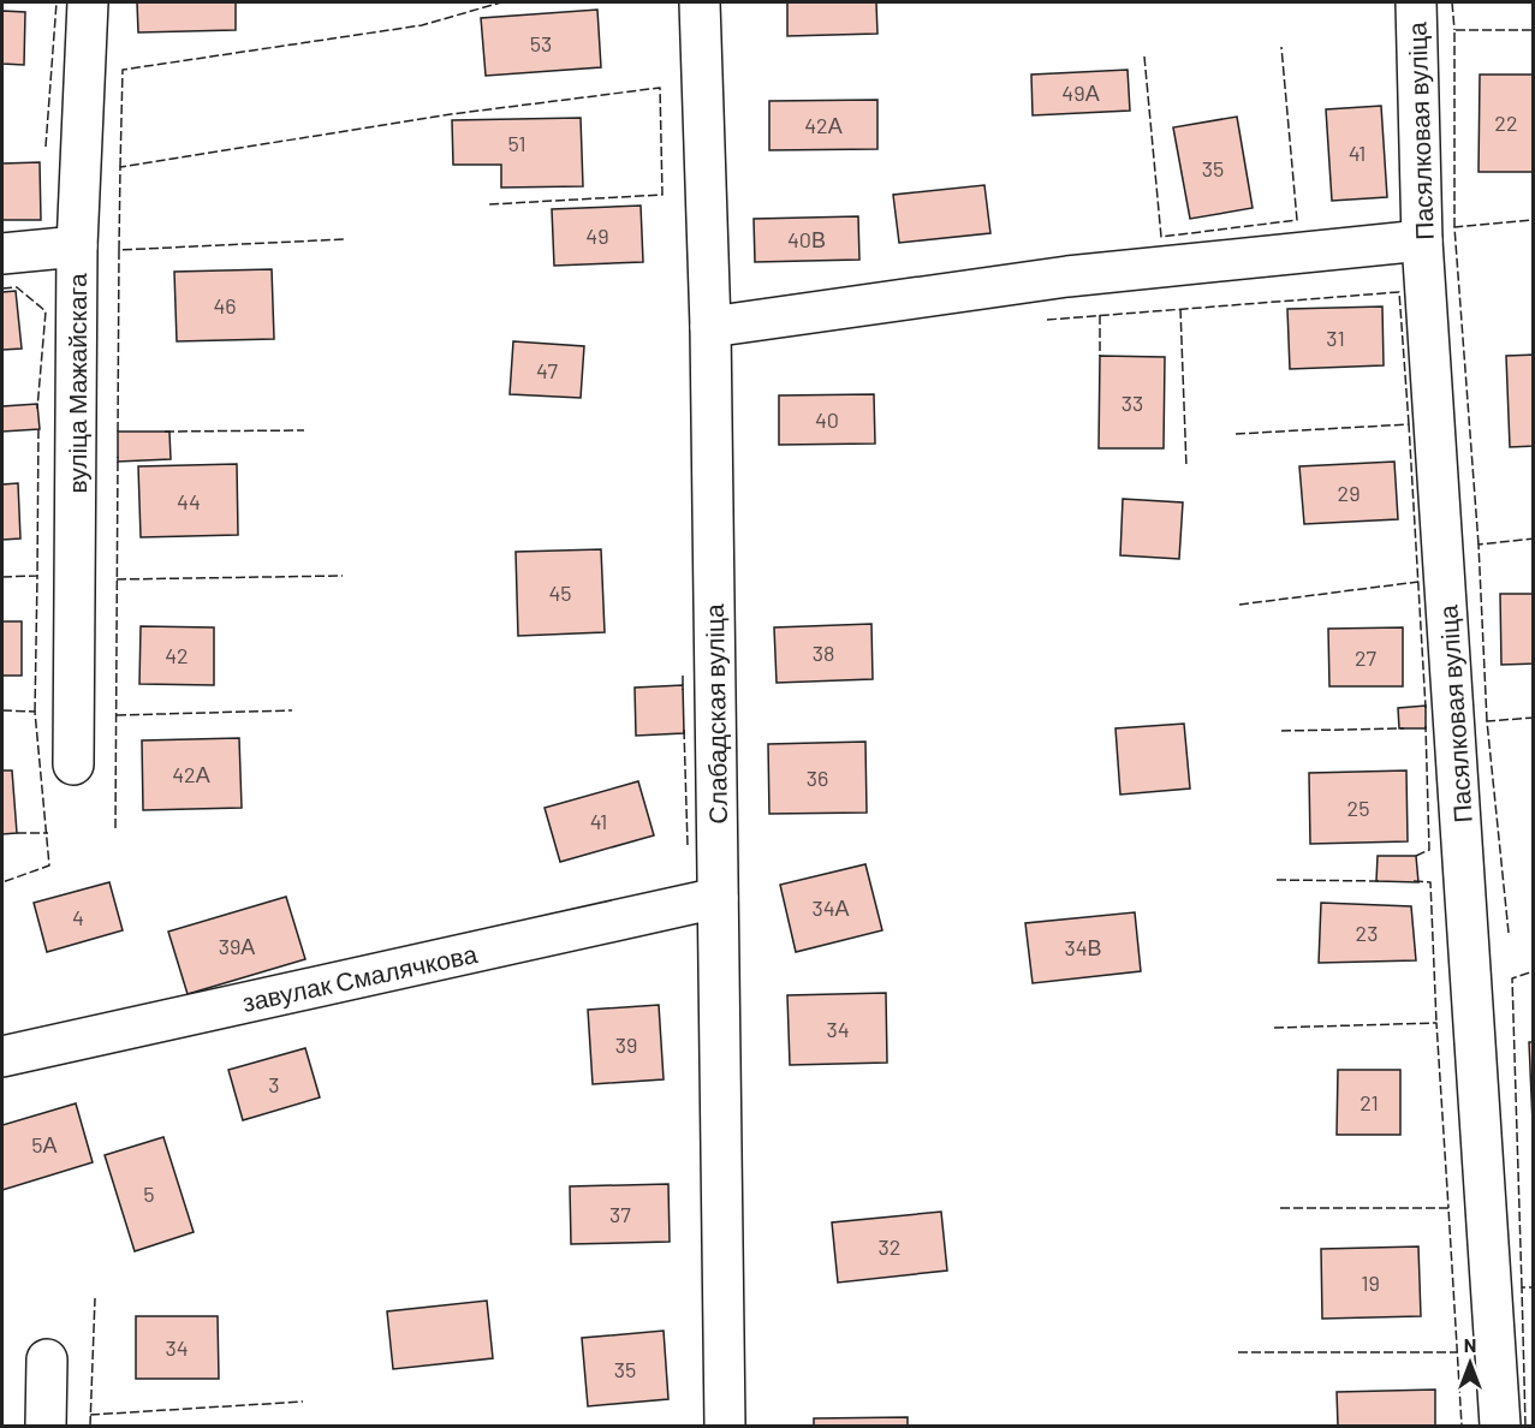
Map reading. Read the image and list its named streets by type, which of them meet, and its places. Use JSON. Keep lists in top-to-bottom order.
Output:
{
  "streets": {
    "street": [
      "Пасялковая вуліца",
      "вуліца Мажайскага",
      "Слабадская вуліца",
      "завулак Смалячкова"
    ]
  },
  "crossings": [
    ["Слабадская вуліца", "завулак Смалячкова"]
  ],
  "house_numbers": [
    "53",
    "49А",
    "22",
    "42А",
    "51",
    "41",
    "35",
    "49",
    "40В",
    "46",
    "31",
    "47",
    "33",
    "40",
    "29",
    "44",
    "45",
    "38",
    "42",
    "27",
    "42А",
    "36",
    "25",
    "41",
    "34А",
    "4",
    "23",
    "39А",
    "34В",
    "34",
    "39",
    "3",
    "21",
    "5А",
    "5",
    "37",
    "32",
    "19",
    "34",
    "35"
  ],
  "north": "top"
}
